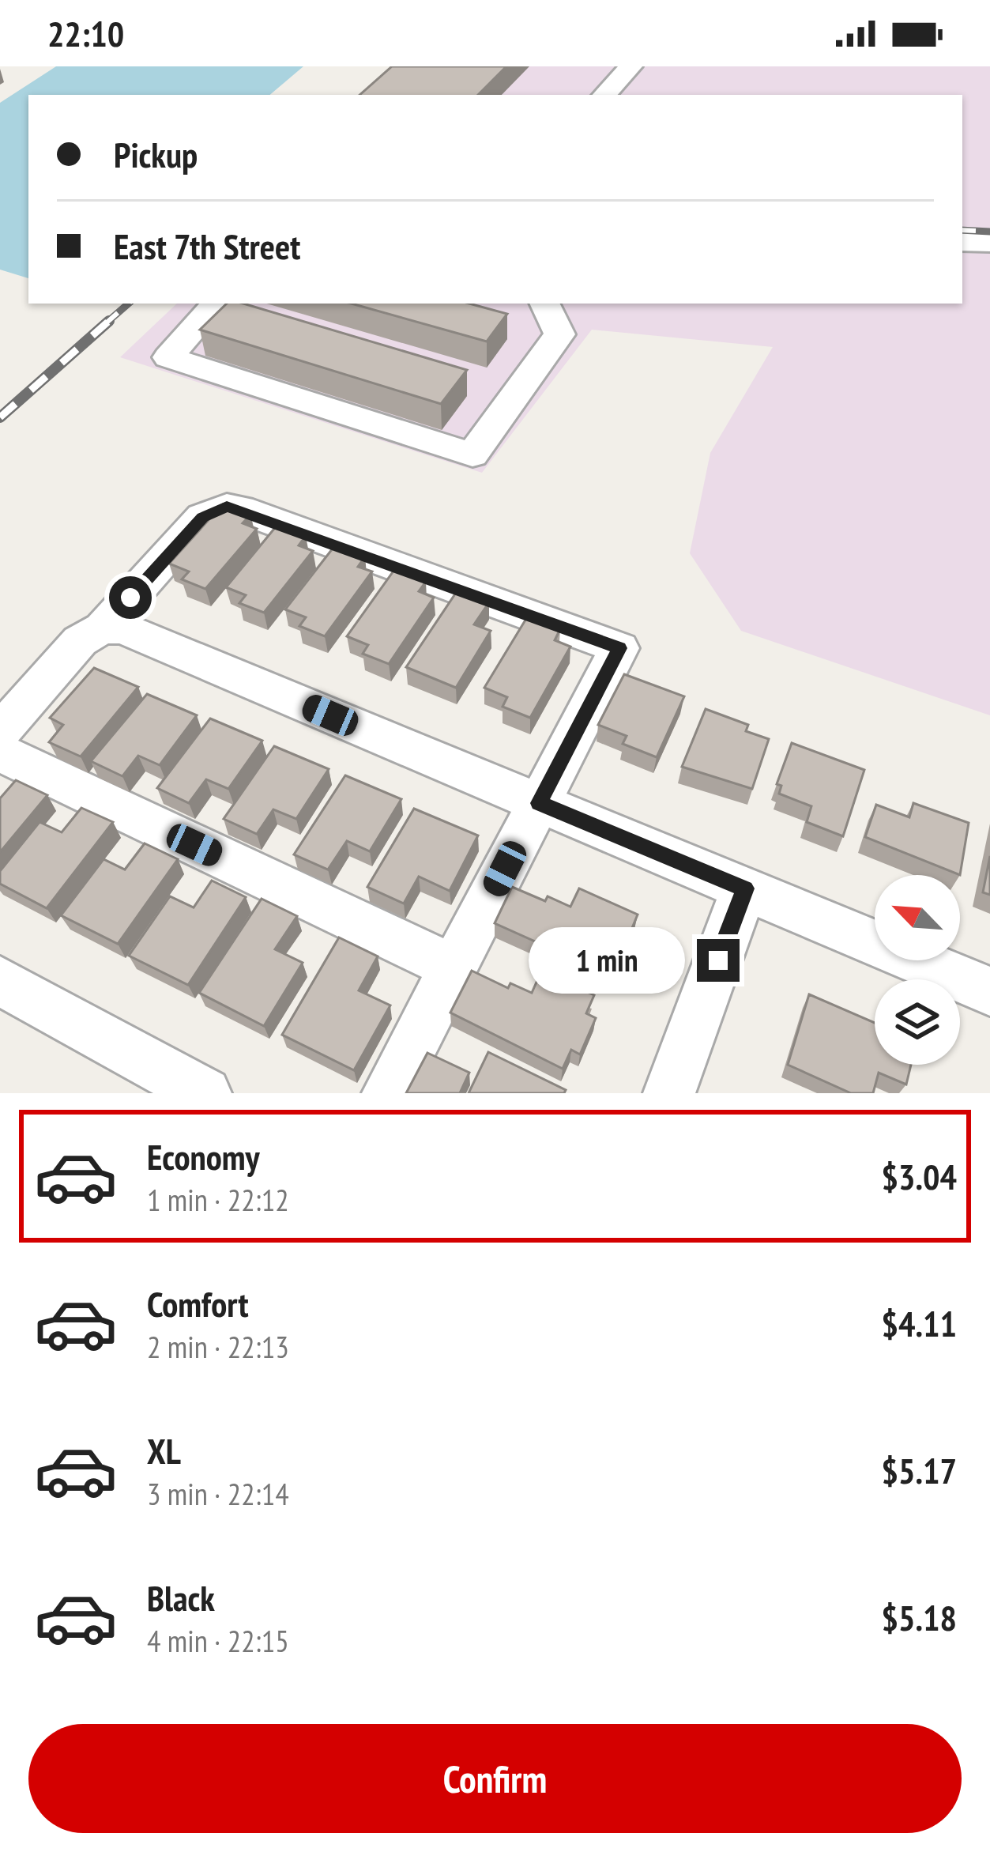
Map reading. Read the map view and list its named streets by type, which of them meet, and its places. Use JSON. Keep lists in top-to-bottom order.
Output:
{
  "north": "top left",
  "page": {
    "status": "22:10",
    "banner": ["Pickup", "East 7th Street"],
    "bubble": "1 min",
    "list": [
      {
        "name": "Economy",
        "note": "1 min · 22:12",
        "value": "$3.04"
      },
      {
        "name": "Comfort",
        "note": "2 min · 22:13",
        "value": "$4.11"
      },
      {
        "name": "XL",
        "note": "3 min · 22:14",
        "value": "$5.17"
      },
      {
        "name": "Black",
        "note": "4 min · 22:15",
        "value": "$5.18"
      }
    ],
    "buttons": "Confirm"
  }
}
